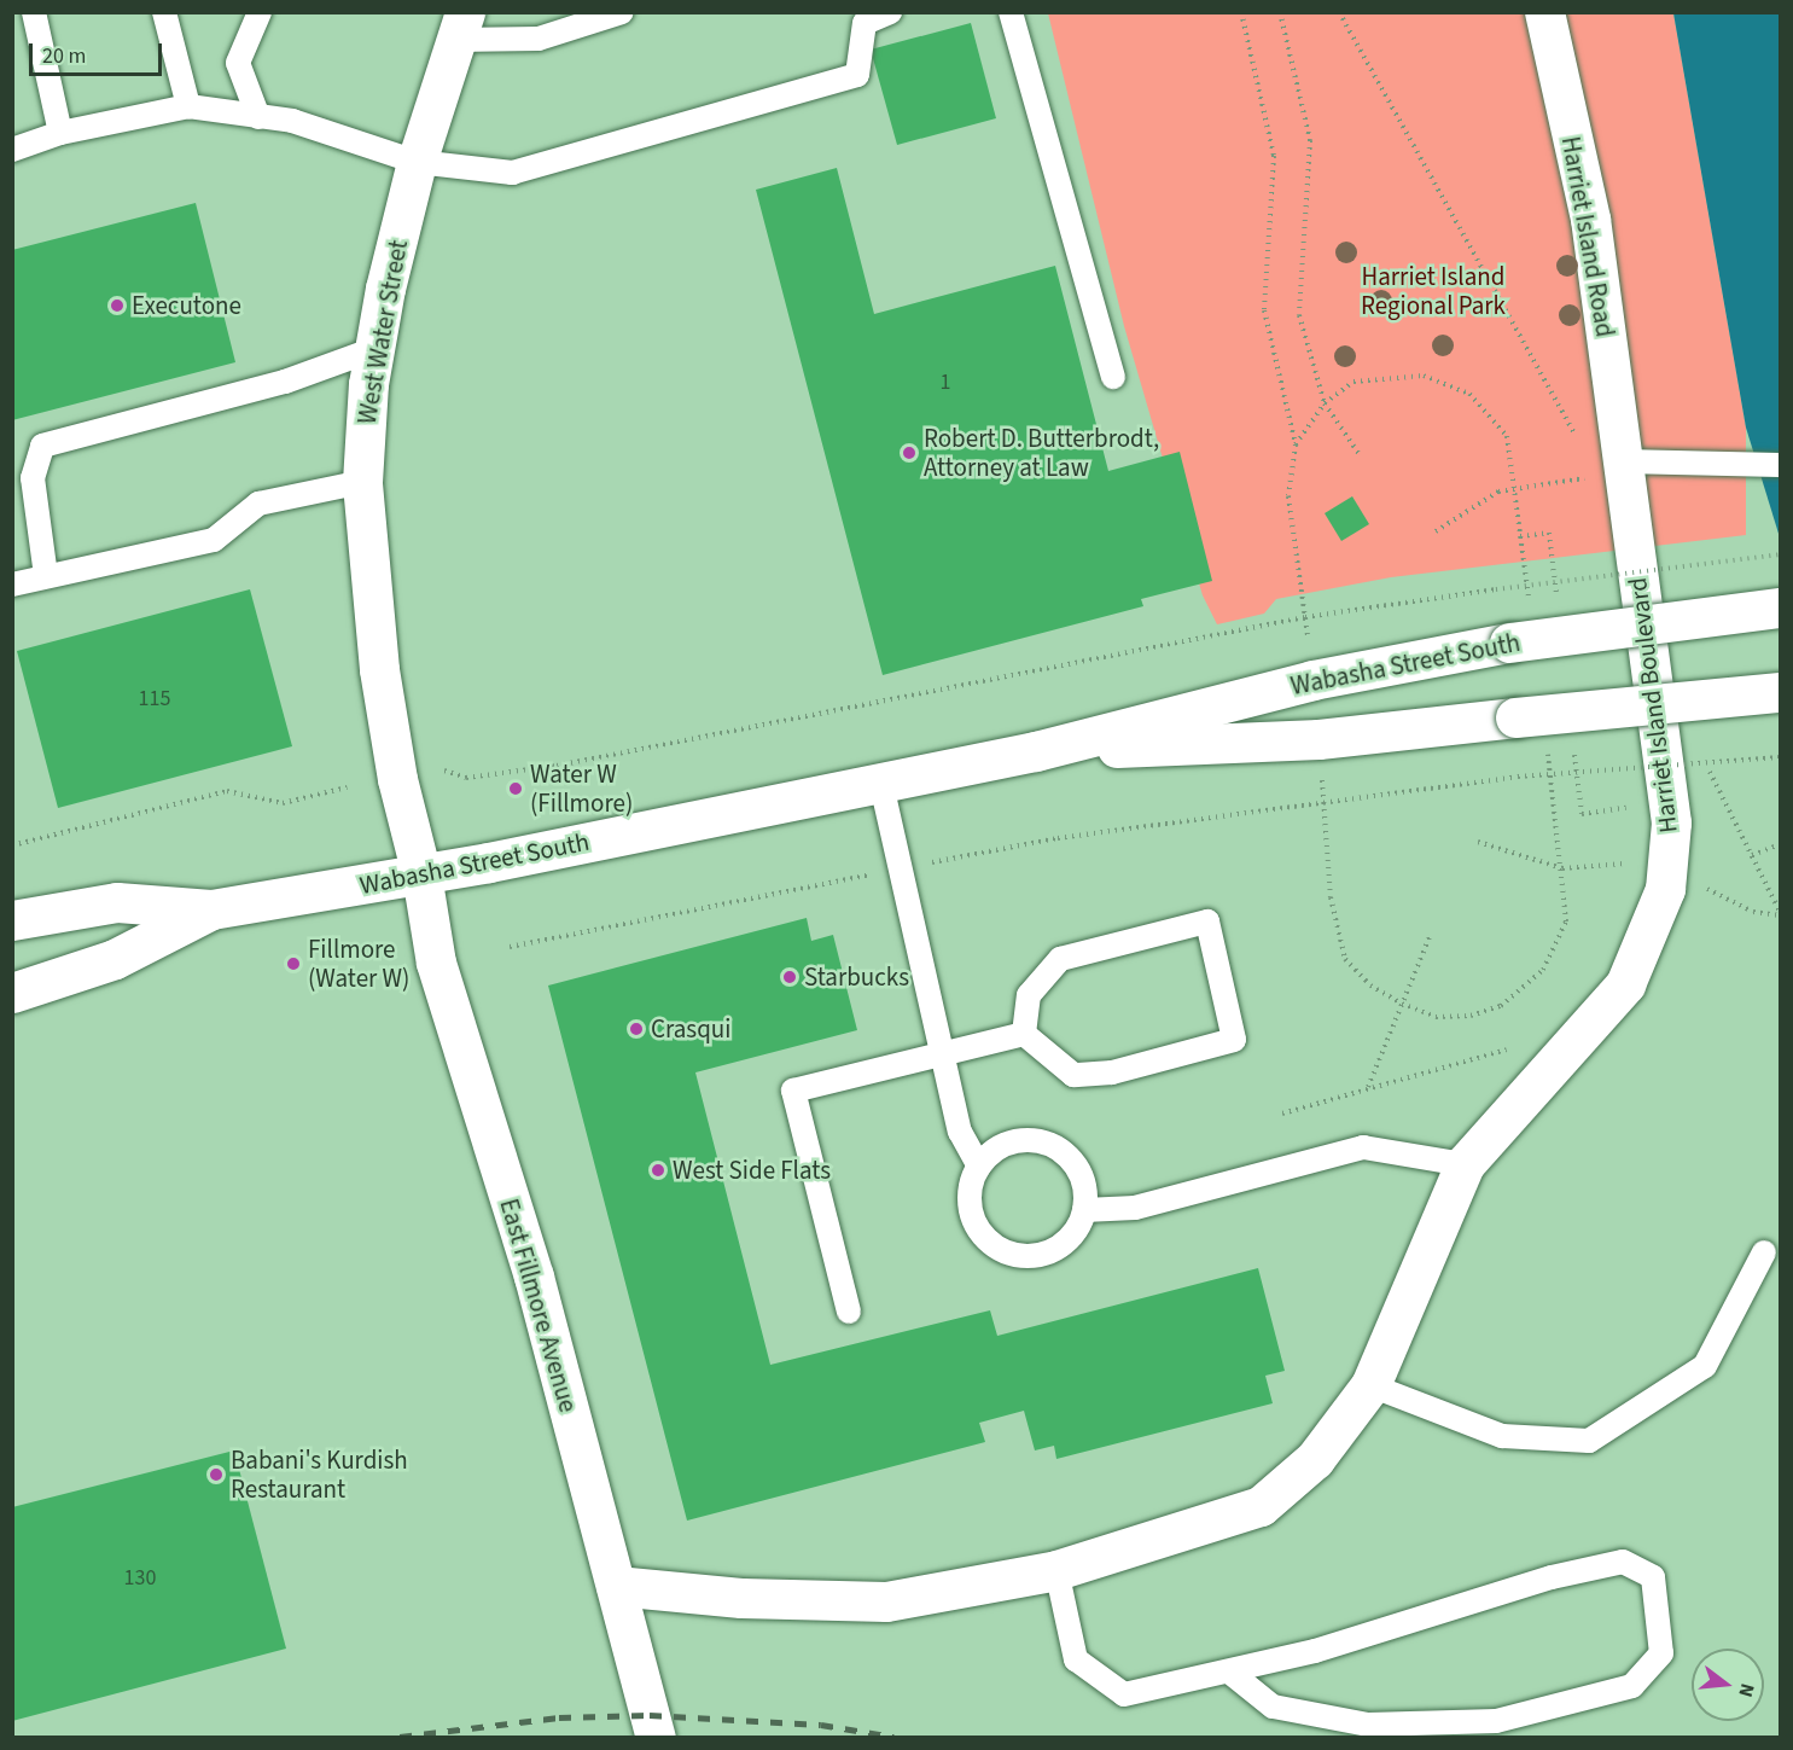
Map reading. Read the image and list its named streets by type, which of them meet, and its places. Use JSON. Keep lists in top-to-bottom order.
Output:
{
  "streets": {
    "street": [
      "Harriet Island Road",
      "West Water Street",
      "Wabasha Street South",
      "Harriet Island Boulevard",
      "East Fillmore Avenue"
    ]
  },
  "crossings": [
    ["Harriet Island Road", "Harriet Island Boulevard"],
    ["West Water Street", "Wabasha Street South"],
    ["West Water Street", "East Fillmore Avenue"],
    ["Wabasha Street South", "East Fillmore Avenue"],
    ["Harriet Island Boulevard", "East Fillmore Avenue"]
  ],
  "parks": ["Harriet Island Regional Park"],
  "places": [
    "Executone",
    "Robert D. Butterbrodt, Attorney at Law",
    "Water W (Fillmore)",
    "Fillmore (Water W)",
    "Starbucks",
    "Crasqui",
    "West Side Flats",
    "Babani's Kurdish Restaurant"
  ],
  "house_numbers": ["1", "115", "130"],
  "scale_bar": "20 m",
  "north": "right"
}
